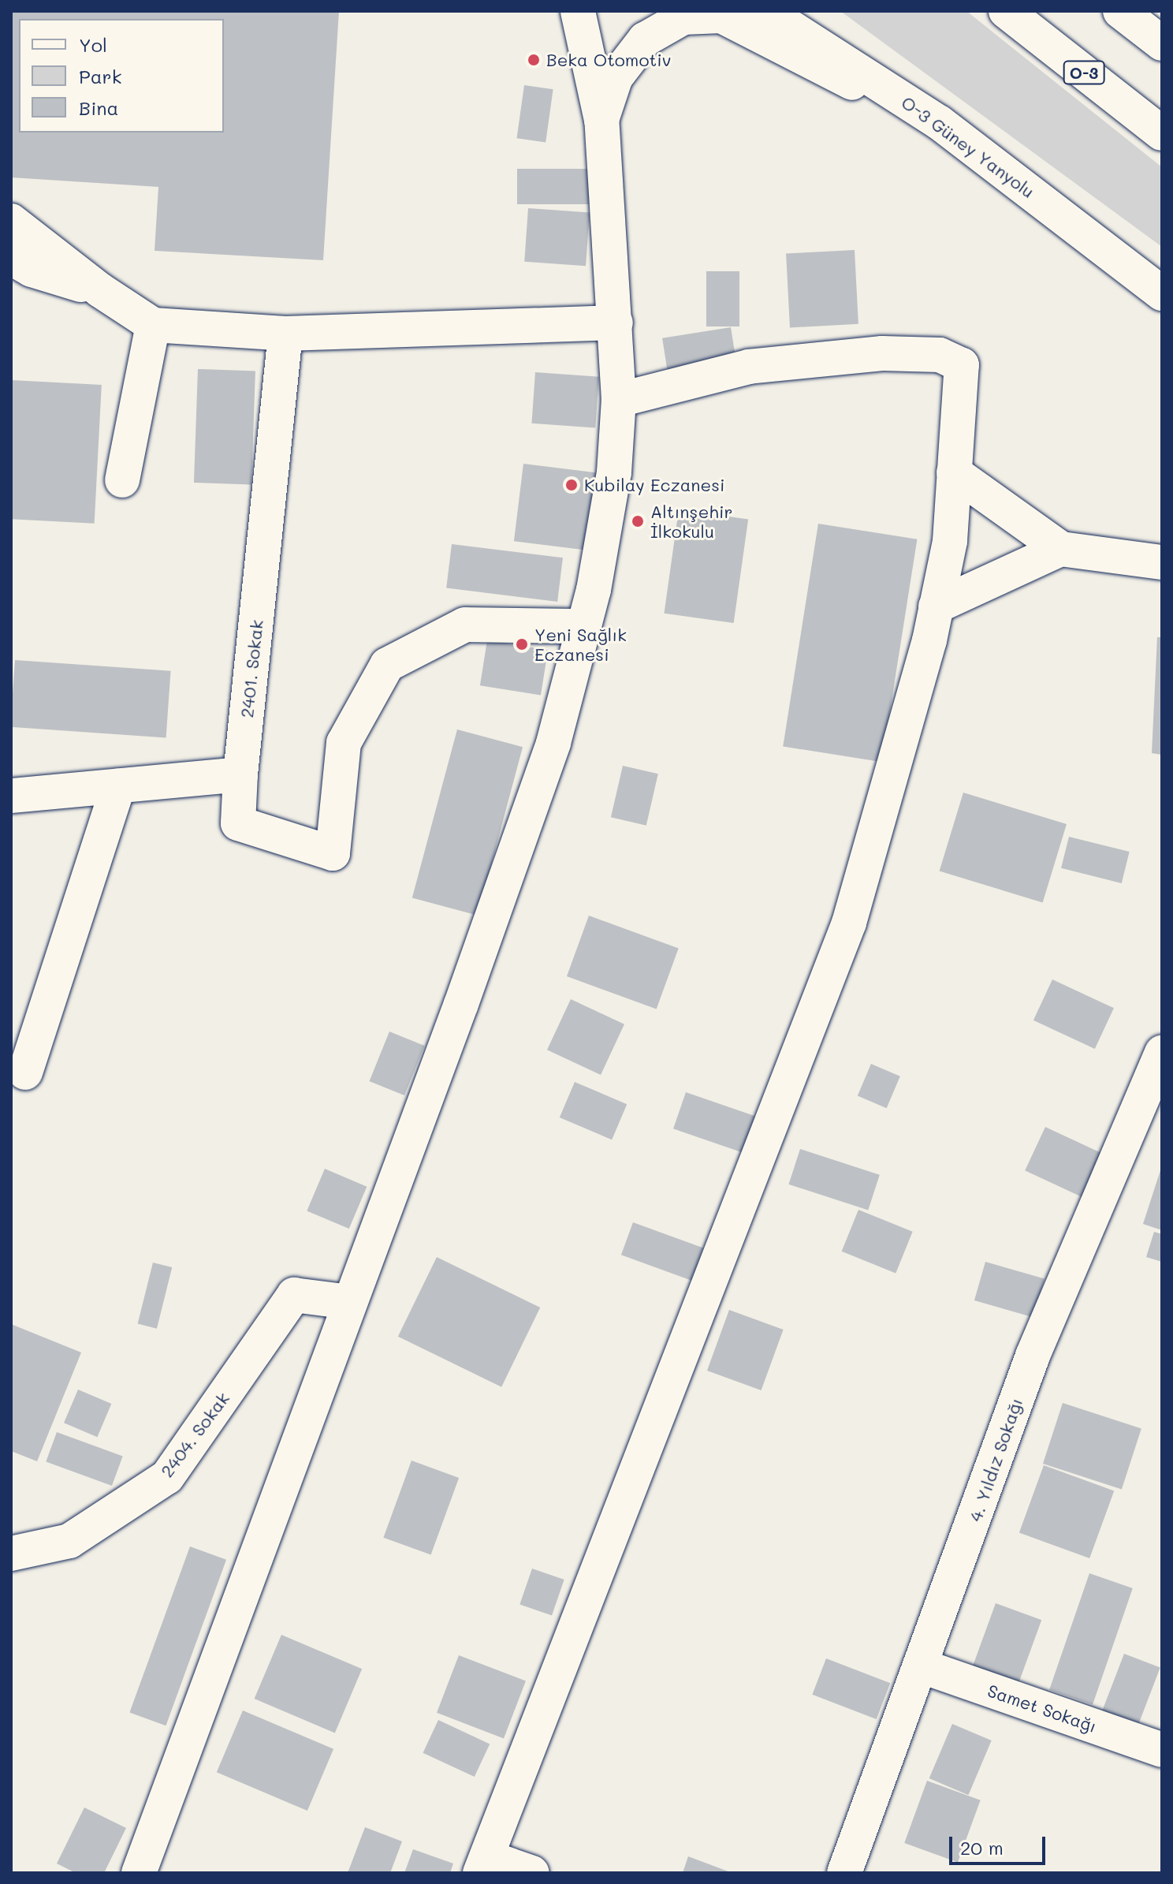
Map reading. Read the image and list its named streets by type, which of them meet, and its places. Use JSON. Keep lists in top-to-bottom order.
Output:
{
  "streets": {
    "main road": [
      "O-3",
      "O-3 Güney Yanyolu",
      "2401. Sokak",
      "2404. Sokak",
      "4. Yıldız Sokağı",
      "Samet Sokağı"
    ]
  },
  "crossings": [
    ["4. Yıldız Sokağı", "Samet Sokağı"]
  ],
  "places": [
    "Beka Otomotiv",
    "Kubilay Eczanesi",
    "Altınşehir İlkokulu",
    "Yeni Sağlık Eczanesi"
  ],
  "legend": ["Yol", "Park", "Bina"],
  "scale_bar": "20 m"
}
